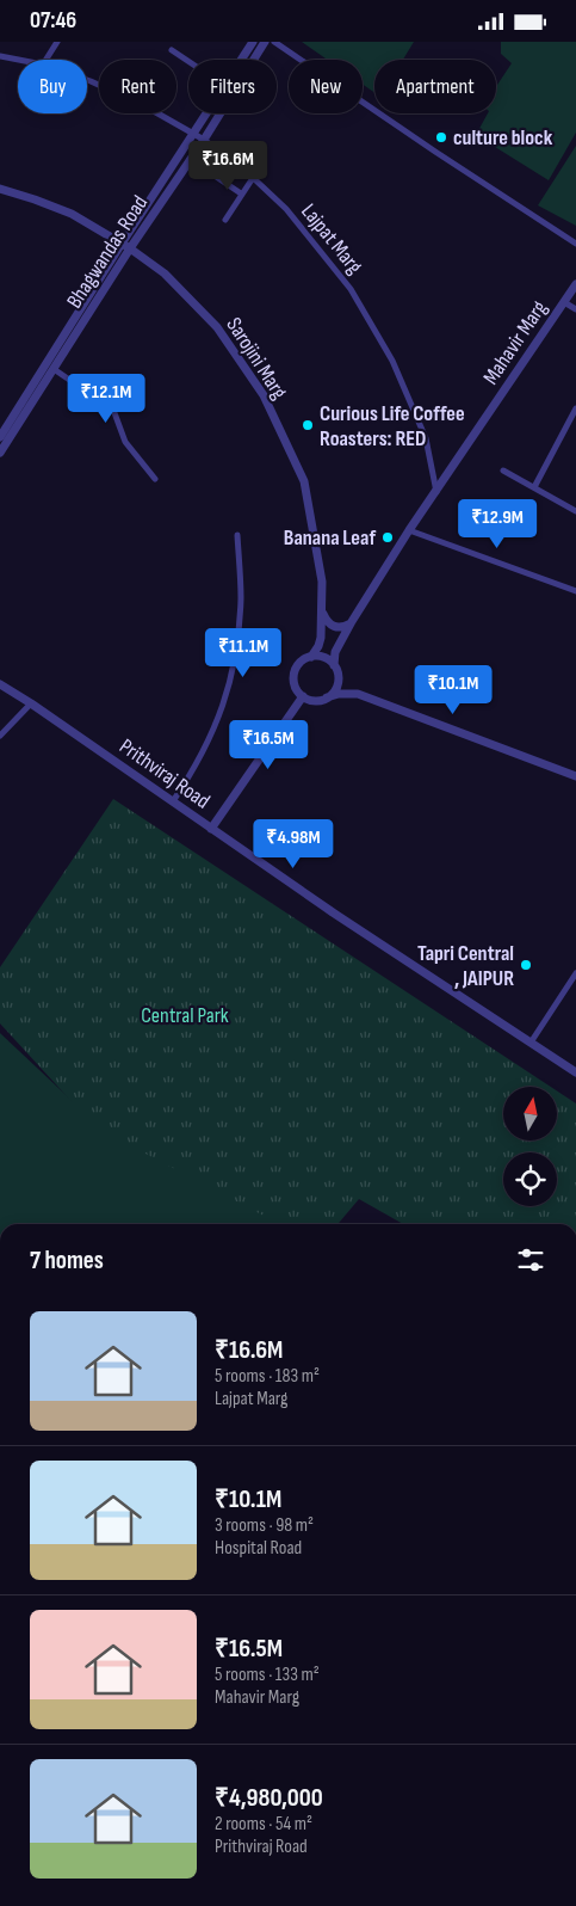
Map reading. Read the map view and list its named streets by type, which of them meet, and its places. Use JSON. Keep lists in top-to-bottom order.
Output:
{
  "streets": {
    "street": [
      "Lajpat Marg",
      "Bhagwandas Road",
      "Mahavir Marg",
      "Sarojini Marg",
      "Prithviraj Road"
    ]
  },
  "crossings": [
    ["Lajpat Marg", "Bhagwandas Road"],
    ["Lajpat Marg", "Mahavir Marg"],
    ["Bhagwandas Road", "Sarojini Marg"],
    ["Mahavir Marg", "Sarojini Marg"]
  ],
  "parks": ["Central Park"],
  "places": [
    "culture block",
    "Curious Life Coffee Roasters: RED",
    "Banana Leaf",
    "Tapri Central , JAIPUR"
  ],
  "north": "top",
  "page": {
    "status": "07:46",
    "chip": [
      "Buy",
      "Rent",
      "Filters",
      "New",
      "Apartment"
    ],
    "price": [
      "₹16.6M",
      "₹12.1M",
      "₹12.9M",
      "₹11.1M",
      "₹10.1M",
      "₹16.5M",
      "₹4.98M"
    ],
    "heading": "7 homes",
    "list": [
      {
        "name": "₹16.6M",
        "note": "5 rooms · 183 m² · Lajpat Marg"
      },
      {
        "name": "₹10.1M",
        "note": "3 rooms · 98 m² · Hospital Road"
      },
      {
        "name": "₹16.5M",
        "note": "5 rooms · 133 m² · Mahavir Marg"
      },
      {
        "name": "₹4,980,000",
        "note": "2 rooms · 54 m² · Prithviraj Road"
      }
    ]
  }
}
